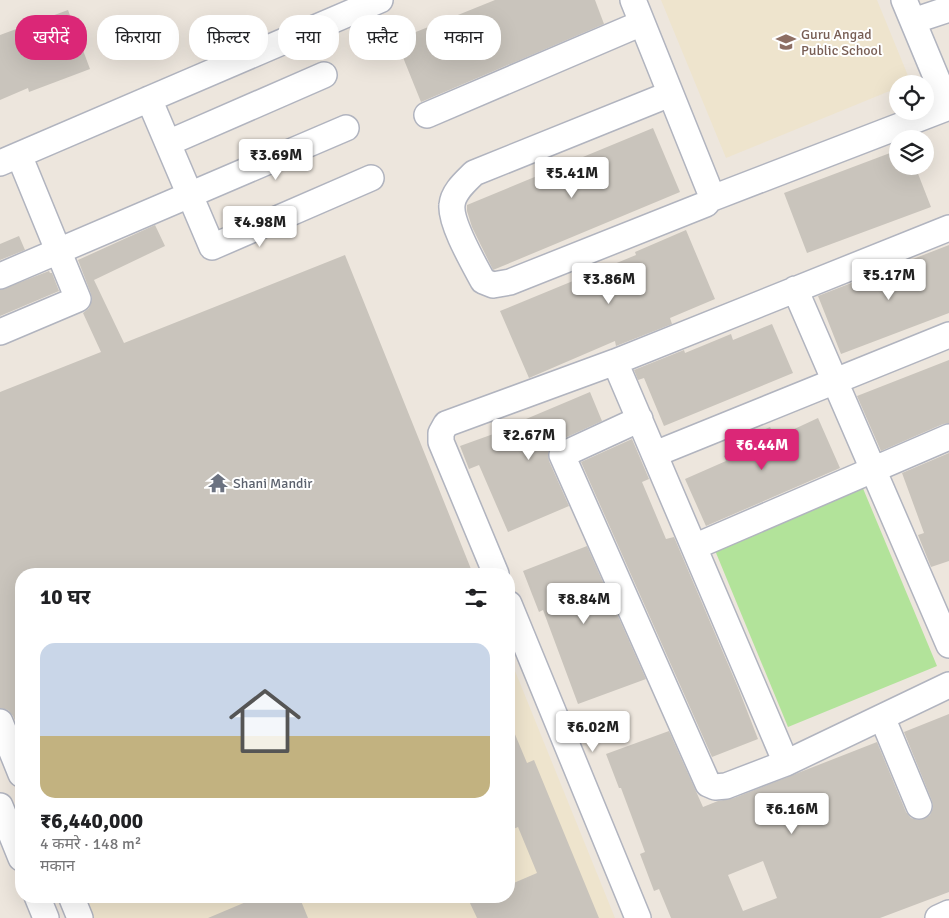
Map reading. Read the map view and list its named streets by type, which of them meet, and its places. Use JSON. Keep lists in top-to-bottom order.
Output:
{
  "places": {
    "school or university": ["Guru Angad Public School"],
    "temple": ["Shani Mandir"]
  },
  "page": {
    "chip": [
      "खरीदें",
      "किराया",
      "फ़िल्टर",
      "नया",
      "फ़्लैट",
      "मकान"
    ],
    "price": [
      "₹3.69M",
      "₹5.41M",
      "₹4.98M",
      "₹5.17M",
      "₹3.86M",
      "₹2.67M",
      "₹6.44M",
      "₹8.84M",
      "₹6.02M",
      "₹6.16M"
    ],
    "heading": "10 घर",
    "list": [
      {
        "name": "₹6,440,000",
        "note": "4 कमरे · 148 m² · मकान"
      }
    ]
  }
}
